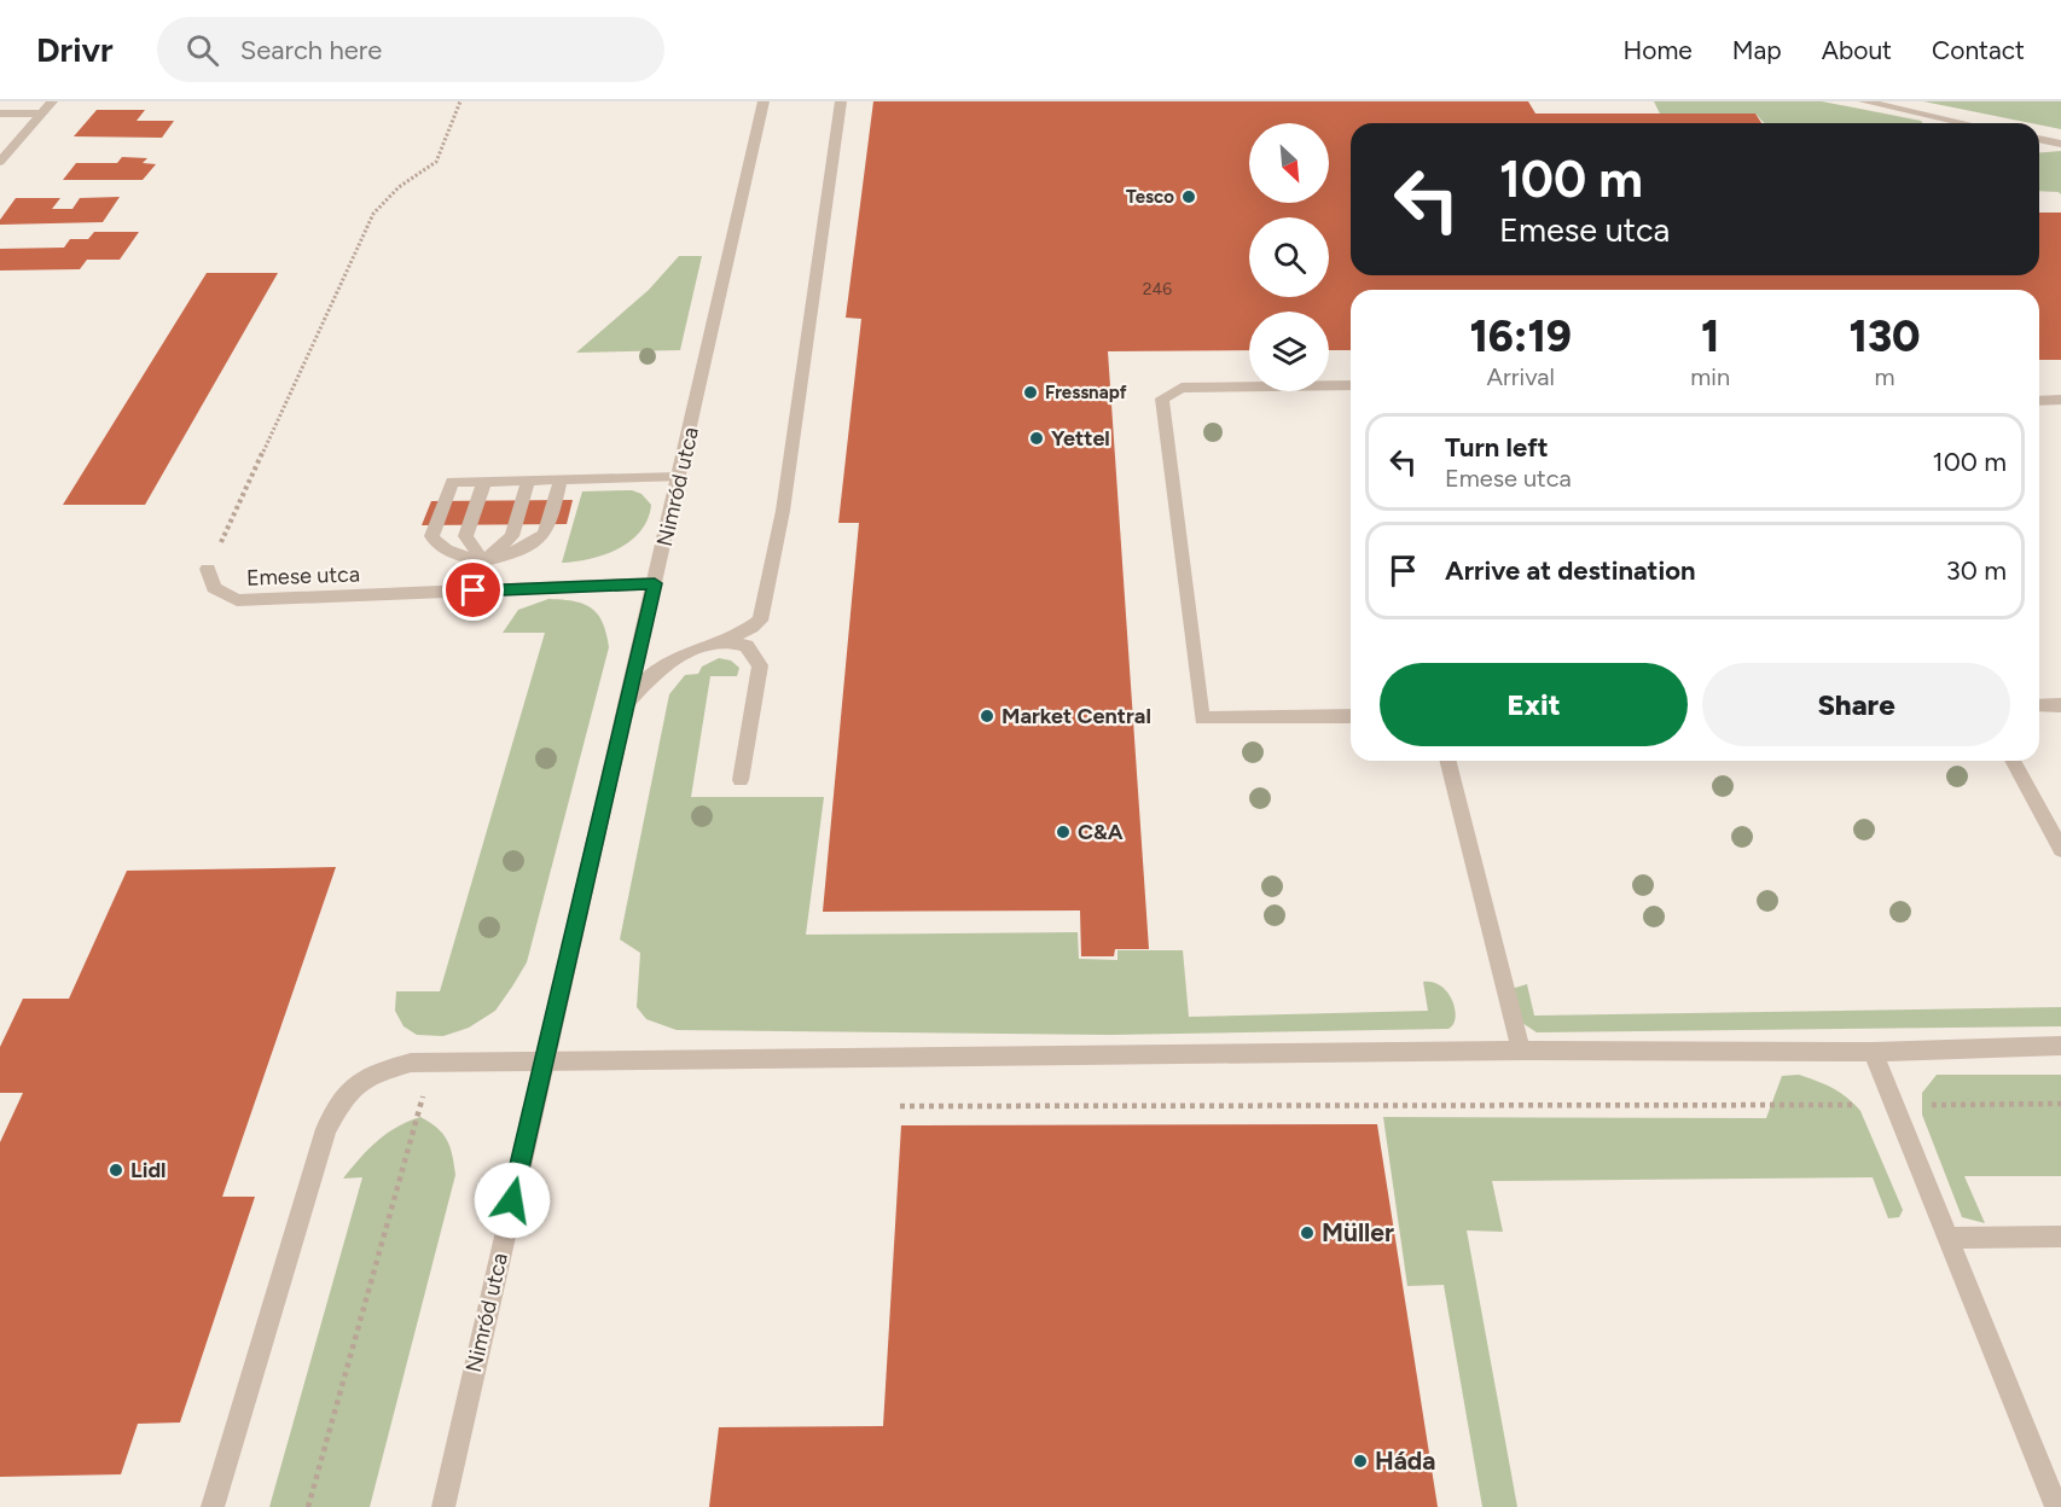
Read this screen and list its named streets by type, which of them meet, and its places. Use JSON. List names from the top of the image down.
{
  "streets": {
    "street": ["Nimród utca", "Emese utca"]
  },
  "crossings": [
    ["Nimród utca", "Emese utca"]
  ],
  "places": [
    "Tesco",
    "Fressnapf",
    "Yettel",
    "Market Central",
    "C&A",
    "Lidl",
    "Müller",
    "Háda"
  ],
  "house_numbers": ["246"],
  "north": "bottom right",
  "page": {
    "header": "Drivr",
    "search": "Search here",
    "nav": [
      "Home",
      "Map",
      "About",
      "Contact"
    ],
    "turn": ["100 m", "Emese utca"],
    "eta": [
      "16:19",
      "Arrival",
      "1",
      "min",
      "130",
      "m"
    ],
    "list": [
      {
        "name": "Turn left",
        "note": "Emese utca",
        "value": "100 m"
      },
      {
        "name": "Arrive at destination",
        "value": "30 m"
      }
    ],
    "buttons": ["Exit", "Share"]
  }
}
